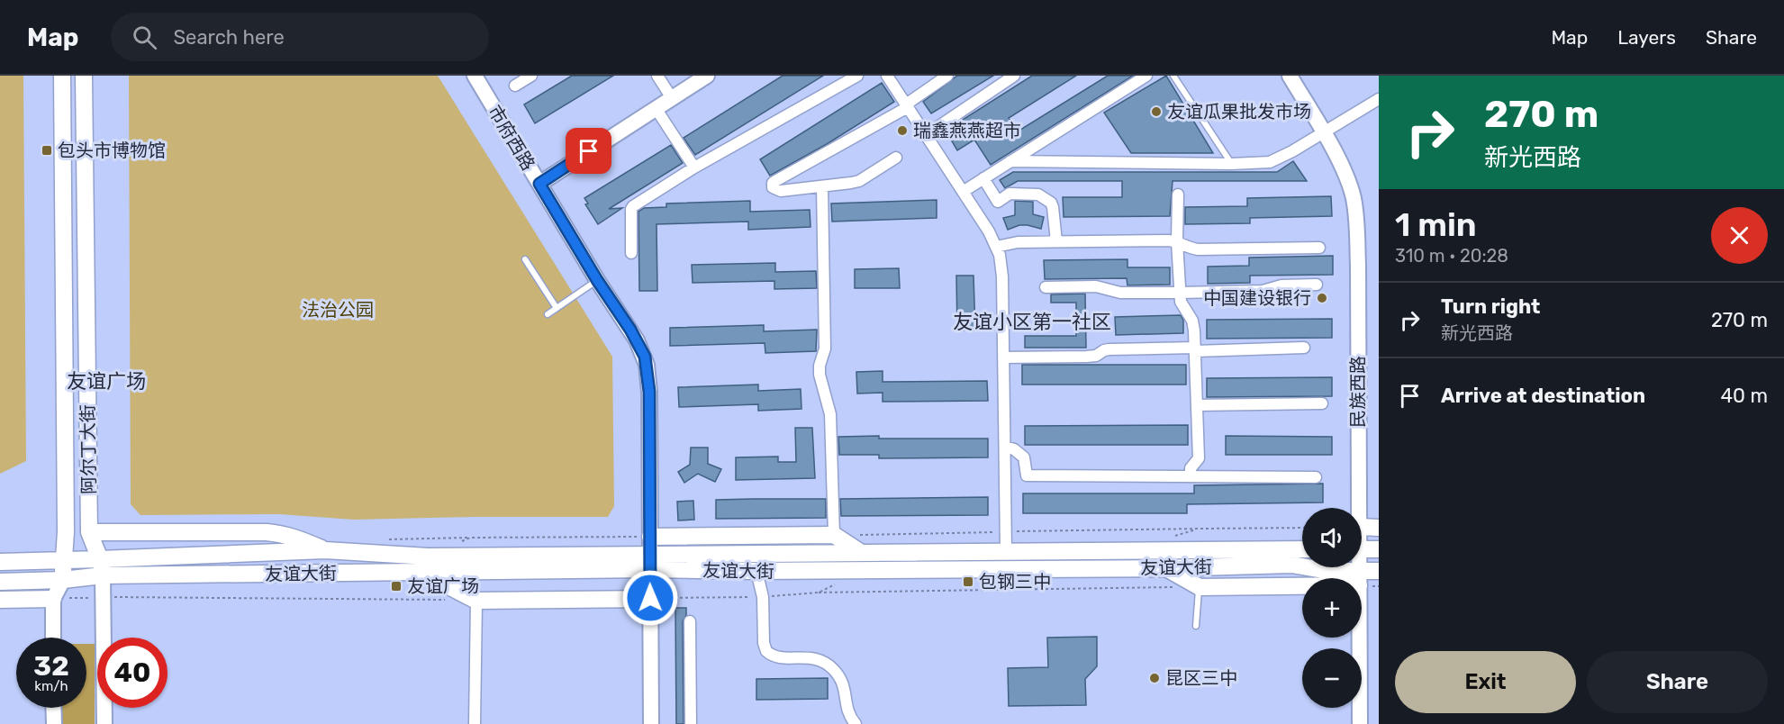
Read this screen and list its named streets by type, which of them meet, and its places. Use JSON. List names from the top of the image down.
{
  "streets": {
    "main road": [
      "市府西路",
      "民族西路",
      "阿尔丁大街",
      "友谊大街"
    ]
  },
  "crossings": [
    ["市府西路", "友谊大街"],
    ["民族西路", "友谊大街"],
    ["阿尔丁大街", "友谊大街"]
  ],
  "districts": ["友谊小区第一社区", "友谊广场"],
  "parks": ["法治公园"],
  "places": {
    "other": [
      "友谊瓜果批发市场",
      "瑞鑫燕燕超市",
      "中国建设银行",
      "昆区三中"
    ],
    "transit": ["包头市博物馆", "包钢三中", "友谊广场"]
  },
  "page": {
    "header": "Map",
    "search": "Search here",
    "nav": ["Map", "Layers", "Share"],
    "turn": ["270 m", "新光西路"],
    "heading": ["1 min", "310 m · 20:28"],
    "list": [
      {
        "name": "Turn right",
        "note": "新光西路",
        "value": "270 m"
      },
      {
        "name": "Arrive at destination",
        "value": "40 m"
      }
    ],
    "map_buttons": ["+", "−"],
    "speed": "32 km/h",
    "limit": "40",
    "buttons": ["Exit", "Share"]
  }
}
